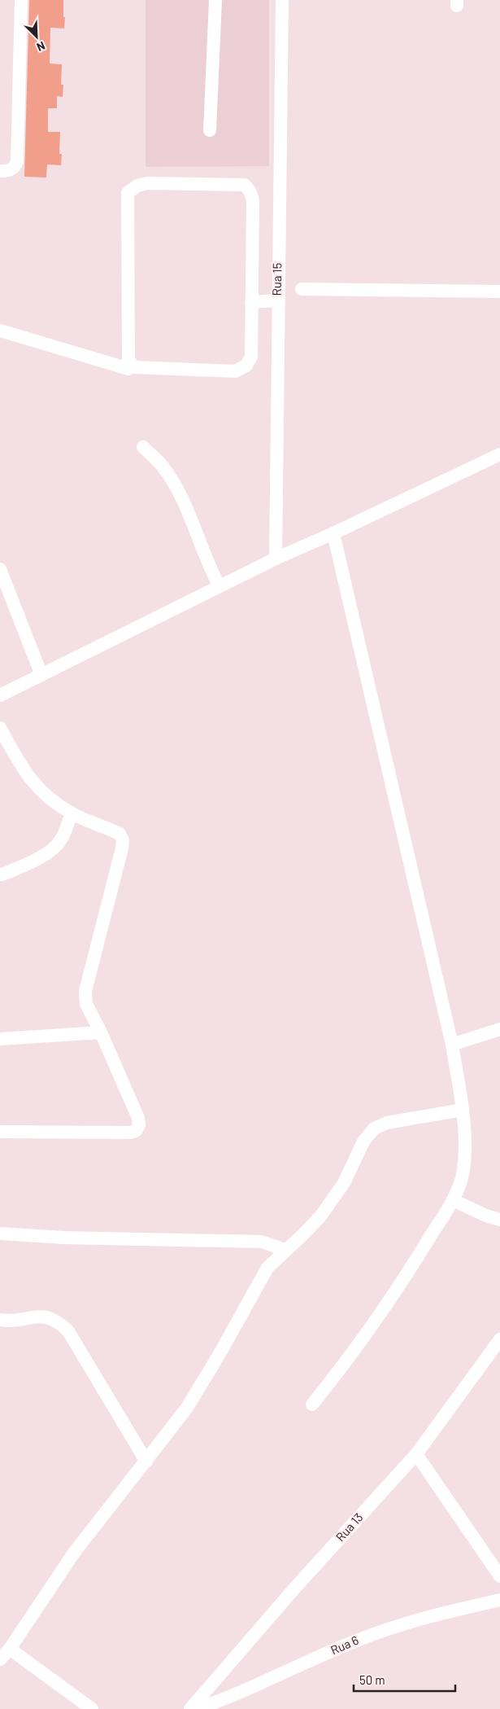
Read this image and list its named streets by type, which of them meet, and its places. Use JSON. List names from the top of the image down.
{
  "streets": {
    "street": ["Rua 15", "Rua 13", "Rua 6"]
  },
  "scale_bar": "50 m",
  "north": "bottom right"
}
